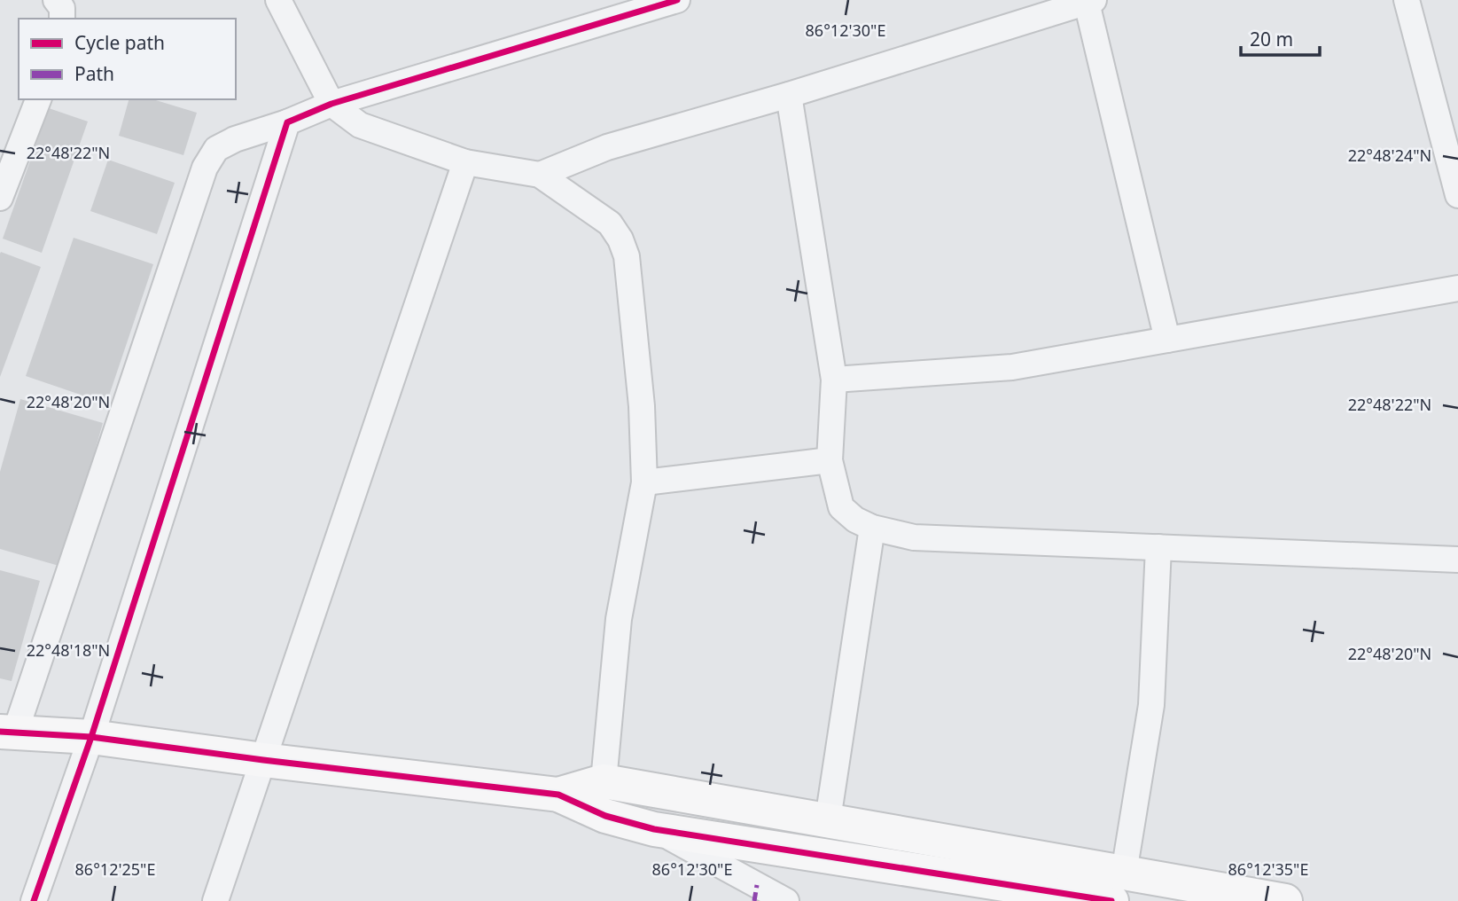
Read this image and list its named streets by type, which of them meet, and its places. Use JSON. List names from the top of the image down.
{
  "legend": ["Cycle path", "Path"],
  "scale_bar": "20 m",
  "coordinates": [
    "86°12'30\"E",
    "22°48'22\"N",
    "22°48'24\"N",
    "22°48'20\"N",
    "22°48'18\"N",
    "86°12'25\"E",
    "86°12'35\"E"
  ]
}
